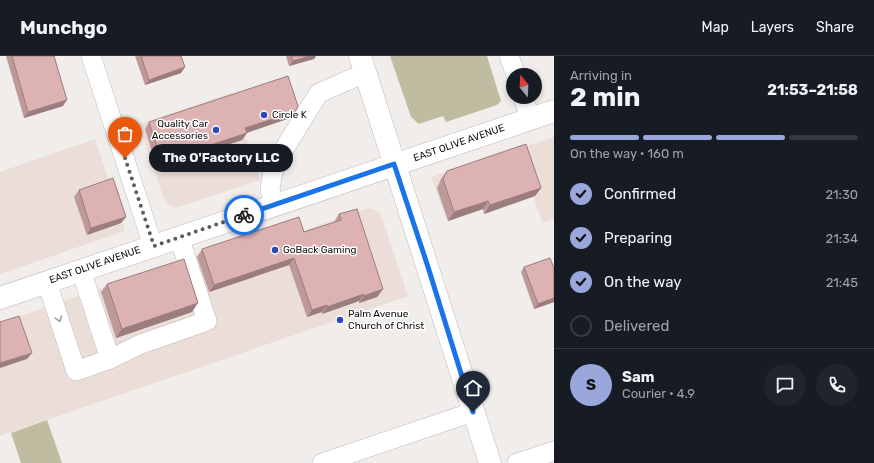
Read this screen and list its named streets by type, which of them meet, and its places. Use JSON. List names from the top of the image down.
{
  "streets": {
    "main road": ["EAST OLIVE AVENUE"]
  },
  "places": [
    "Circle K",
    "Quality Car Accessories",
    "The O'Factory LLC",
    "GoBack Gaming",
    "Palm Avenue Church of Christ"
  ],
  "north": "top",
  "page": {
    "header": "Munchgo",
    "nav": ["Map", "Layers", "Share"],
    "heading": ["2 min", "Arriving in", "21:53–21:58"],
    "panel": ["Sam", "Courier · 4.9"],
    "bar": "On the way · 160 m",
    "bubble": "The O'Factory LLC",
    "list": [
      ["Confirmed", "21:30"],
      ["Preparing", "21:34"],
      ["On the way", "21:45"],
      "Delivered"
    ],
    "round": "S"
  }
}
